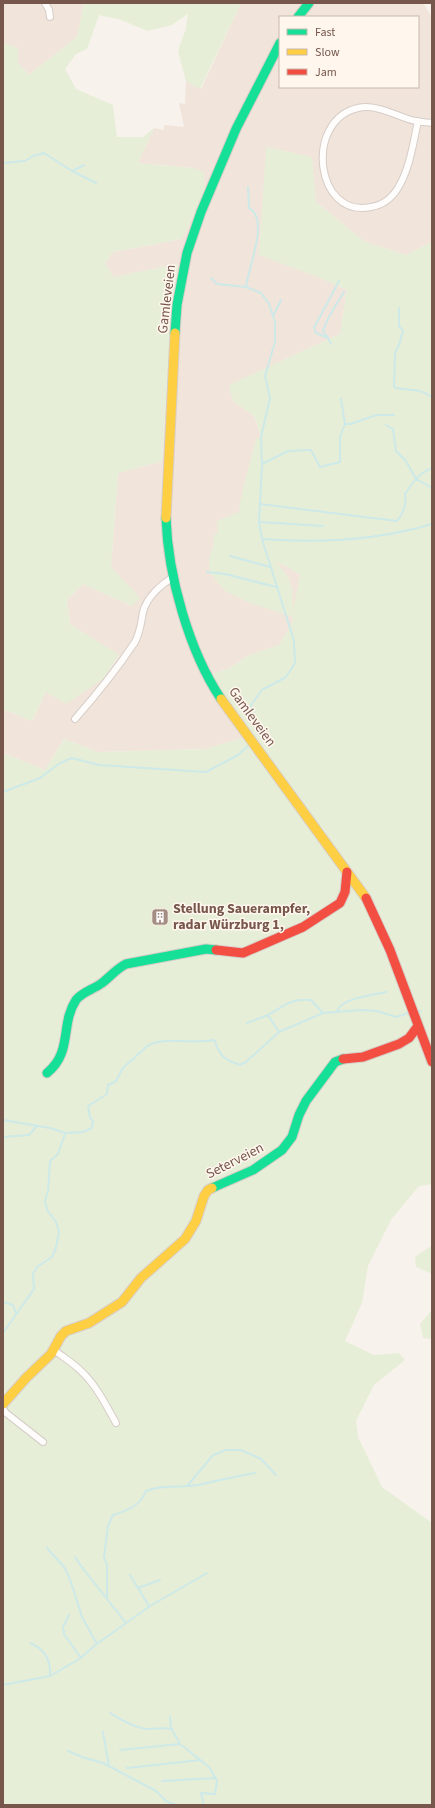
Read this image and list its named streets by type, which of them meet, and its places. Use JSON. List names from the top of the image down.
{
  "streets": {
    "main road": ["Gamleveien", "Seterveien"]
  },
  "crossings": [
    ["Gamleveien", "Seterveien"]
  ],
  "places": {
    "building": ["Stellung Sauerampfer, radar Würzburg 1,"]
  },
  "legend": ["Fast", "Slow", "Jam"]
}
